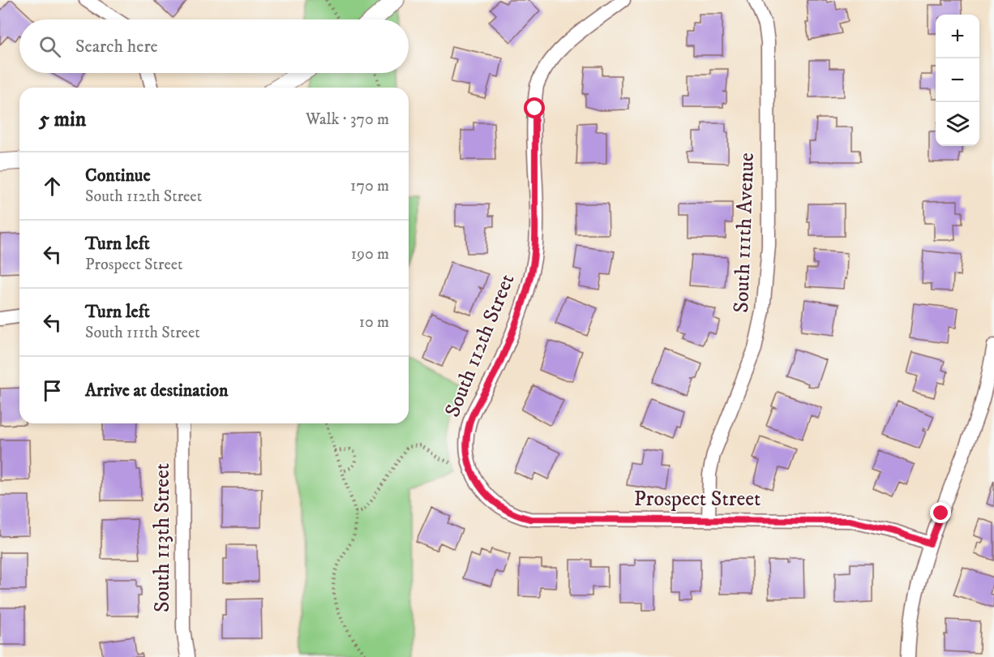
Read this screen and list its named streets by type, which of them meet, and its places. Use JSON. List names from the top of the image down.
{
  "streets": {
    "street": [
      "South 111th Avenue",
      "South 112th Street",
      "Prospect Street",
      "South 113th Street"
    ]
  },
  "crossings": [
    ["South 111th Avenue", "Prospect Street"],
    ["South 112th Street", "Prospect Street"]
  ],
  "page": {
    "map_buttons": ["+", "−"],
    "search": "Search here",
    "heading": ["5 min", "Walk · 370 m"],
    "list": [
      ["Continue", "South 112th Street", "170 m"],
      ["Turn left", "Prospect Street", "190 m"],
      ["Turn left", "South 111th Street", "10 m"],
      "Arrive at destination"
    ]
  }
}
